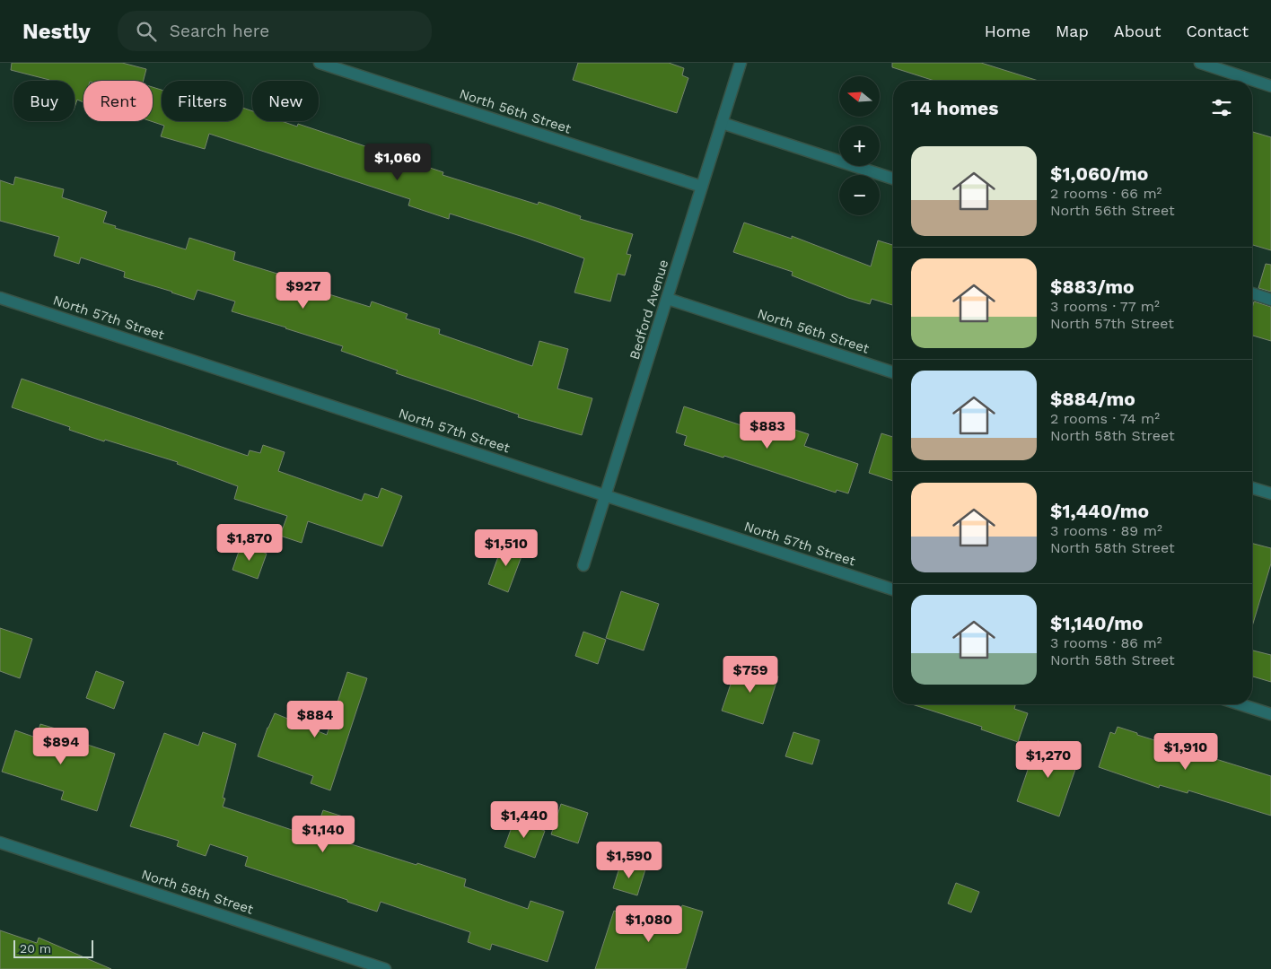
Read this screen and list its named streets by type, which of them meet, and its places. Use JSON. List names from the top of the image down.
{
  "streets": {
    "street": [
      "North 56th Street",
      "Bedford Avenue",
      "North 57th Street",
      "North 58th Street"
    ]
  },
  "crossings": [
    ["North 56th Street", "Bedford Avenue"],
    ["Bedford Avenue", "North 57th Street"]
  ],
  "scale_bar": "20 m",
  "north": "left",
  "page": {
    "header": "Nestly",
    "search": "Search here",
    "nav": [
      "Home",
      "Map",
      "About",
      "Contact"
    ],
    "map_buttons": ["+", "−"],
    "chip": [
      "Buy",
      "Rent",
      "Filters",
      "New"
    ],
    "heading": "14 homes",
    "list": [
      {
        "name": "$1,060/mo",
        "note": "2 rooms · 66 m² · North 56th Street"
      },
      {
        "name": "$883/mo",
        "note": "3 rooms · 77 m² · North 57th Street"
      },
      {
        "name": "$884/mo",
        "note": "2 rooms · 74 m² · North 58th Street"
      },
      {
        "name": "$1,440/mo",
        "note": "3 rooms · 89 m² · North 58th Street"
      },
      {
        "name": "$1,140/mo",
        "note": "3 rooms · 86 m² · North 58th Street"
      }
    ],
    "price": [
      "$1,060",
      "$927",
      "$883",
      "$1,870",
      "$1,510",
      "$759",
      "$884",
      "$894",
      "$1,910",
      "$1,270",
      "$1,440",
      "$1,140",
      "$1,590",
      "$1,080"
    ],
    "scale": "20 m"
  }
}
